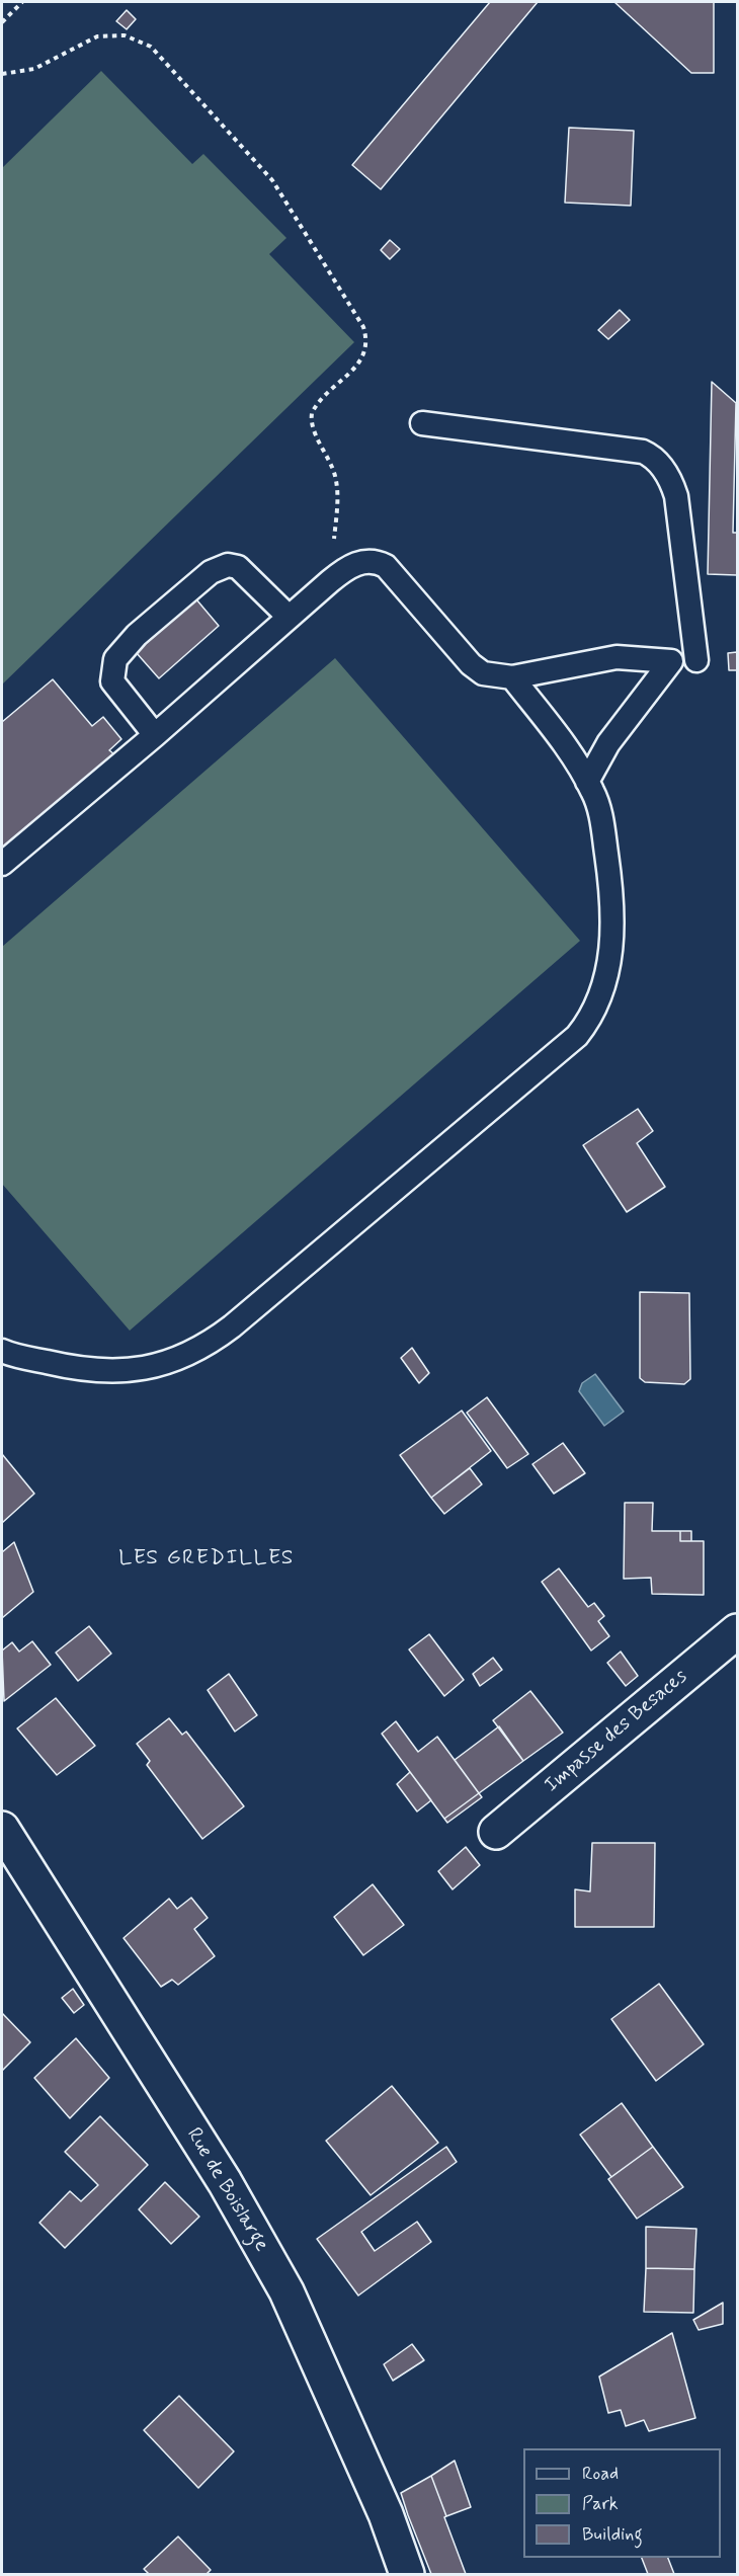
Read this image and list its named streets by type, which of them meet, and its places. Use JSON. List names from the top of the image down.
{
  "streets": {
    "street": ["Impasse des Besaces", "Rue de Boislarge"]
  },
  "districts": ["LES GREDILLES"],
  "legend": ["Road", "Park", "Building"]
}
